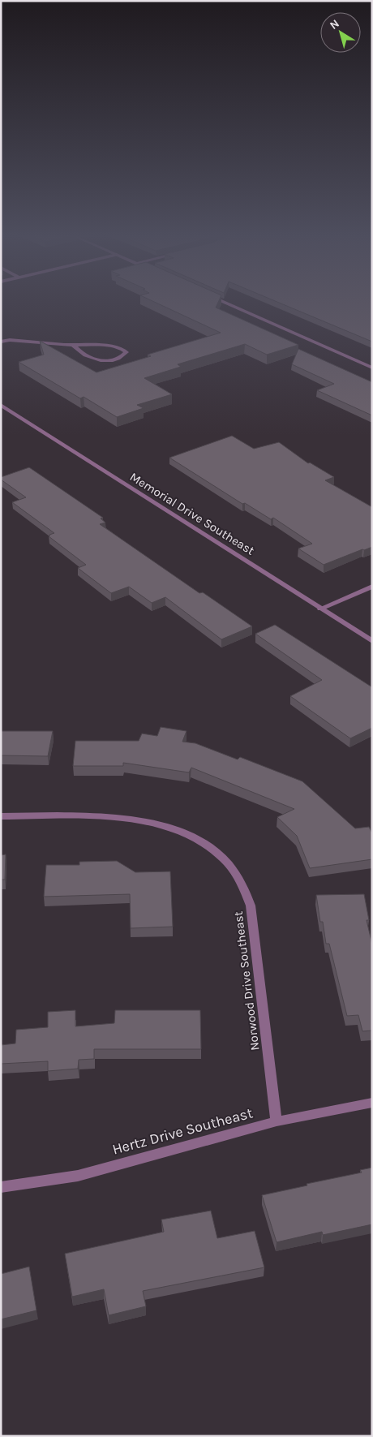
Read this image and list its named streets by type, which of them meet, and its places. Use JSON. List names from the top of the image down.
{
  "streets": {
    "street": ["Memorial Drive Southeast", "Norwood Drive Southeast", "Hertz Drive Southeast"]
  },
  "crossings": [
    ["Norwood Drive Southeast", "Hertz Drive Southeast"]
  ],
  "north": "top left"
}
